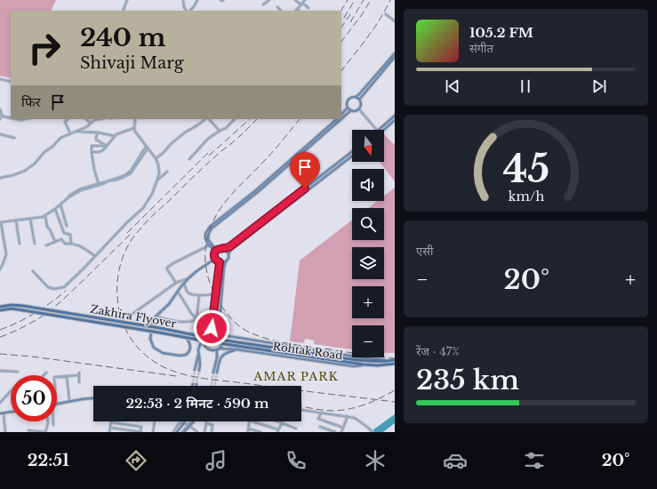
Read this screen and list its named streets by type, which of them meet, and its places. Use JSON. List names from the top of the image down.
{
  "streets": {
    "main road": ["Zakhira Flyover", "Rohtak Road"]
  },
  "crossings": [
    ["Zakhira Flyover", "Rohtak Road"]
  ],
  "districts": ["AMAR PARK"],
  "north": "bottom",
  "page": {
    "turn": ["240 m", "Shivaji Marg"],
    "song": ["105.2 FM", "संगीत"],
    "then": "फिर",
    "map_buttons": ["+", "−"],
    "tile": [
      "एसी",
      ["रेंज · 47%", "235 km"]
    ],
    "heat": ["−", "20°", "+"],
    "limit": "50",
    "trip": "22:53 · 2 मिनट · 590 m",
    "tabs": ["22:51", "20°"],
    "gauge": ["45", "km/h"]
  }
}
